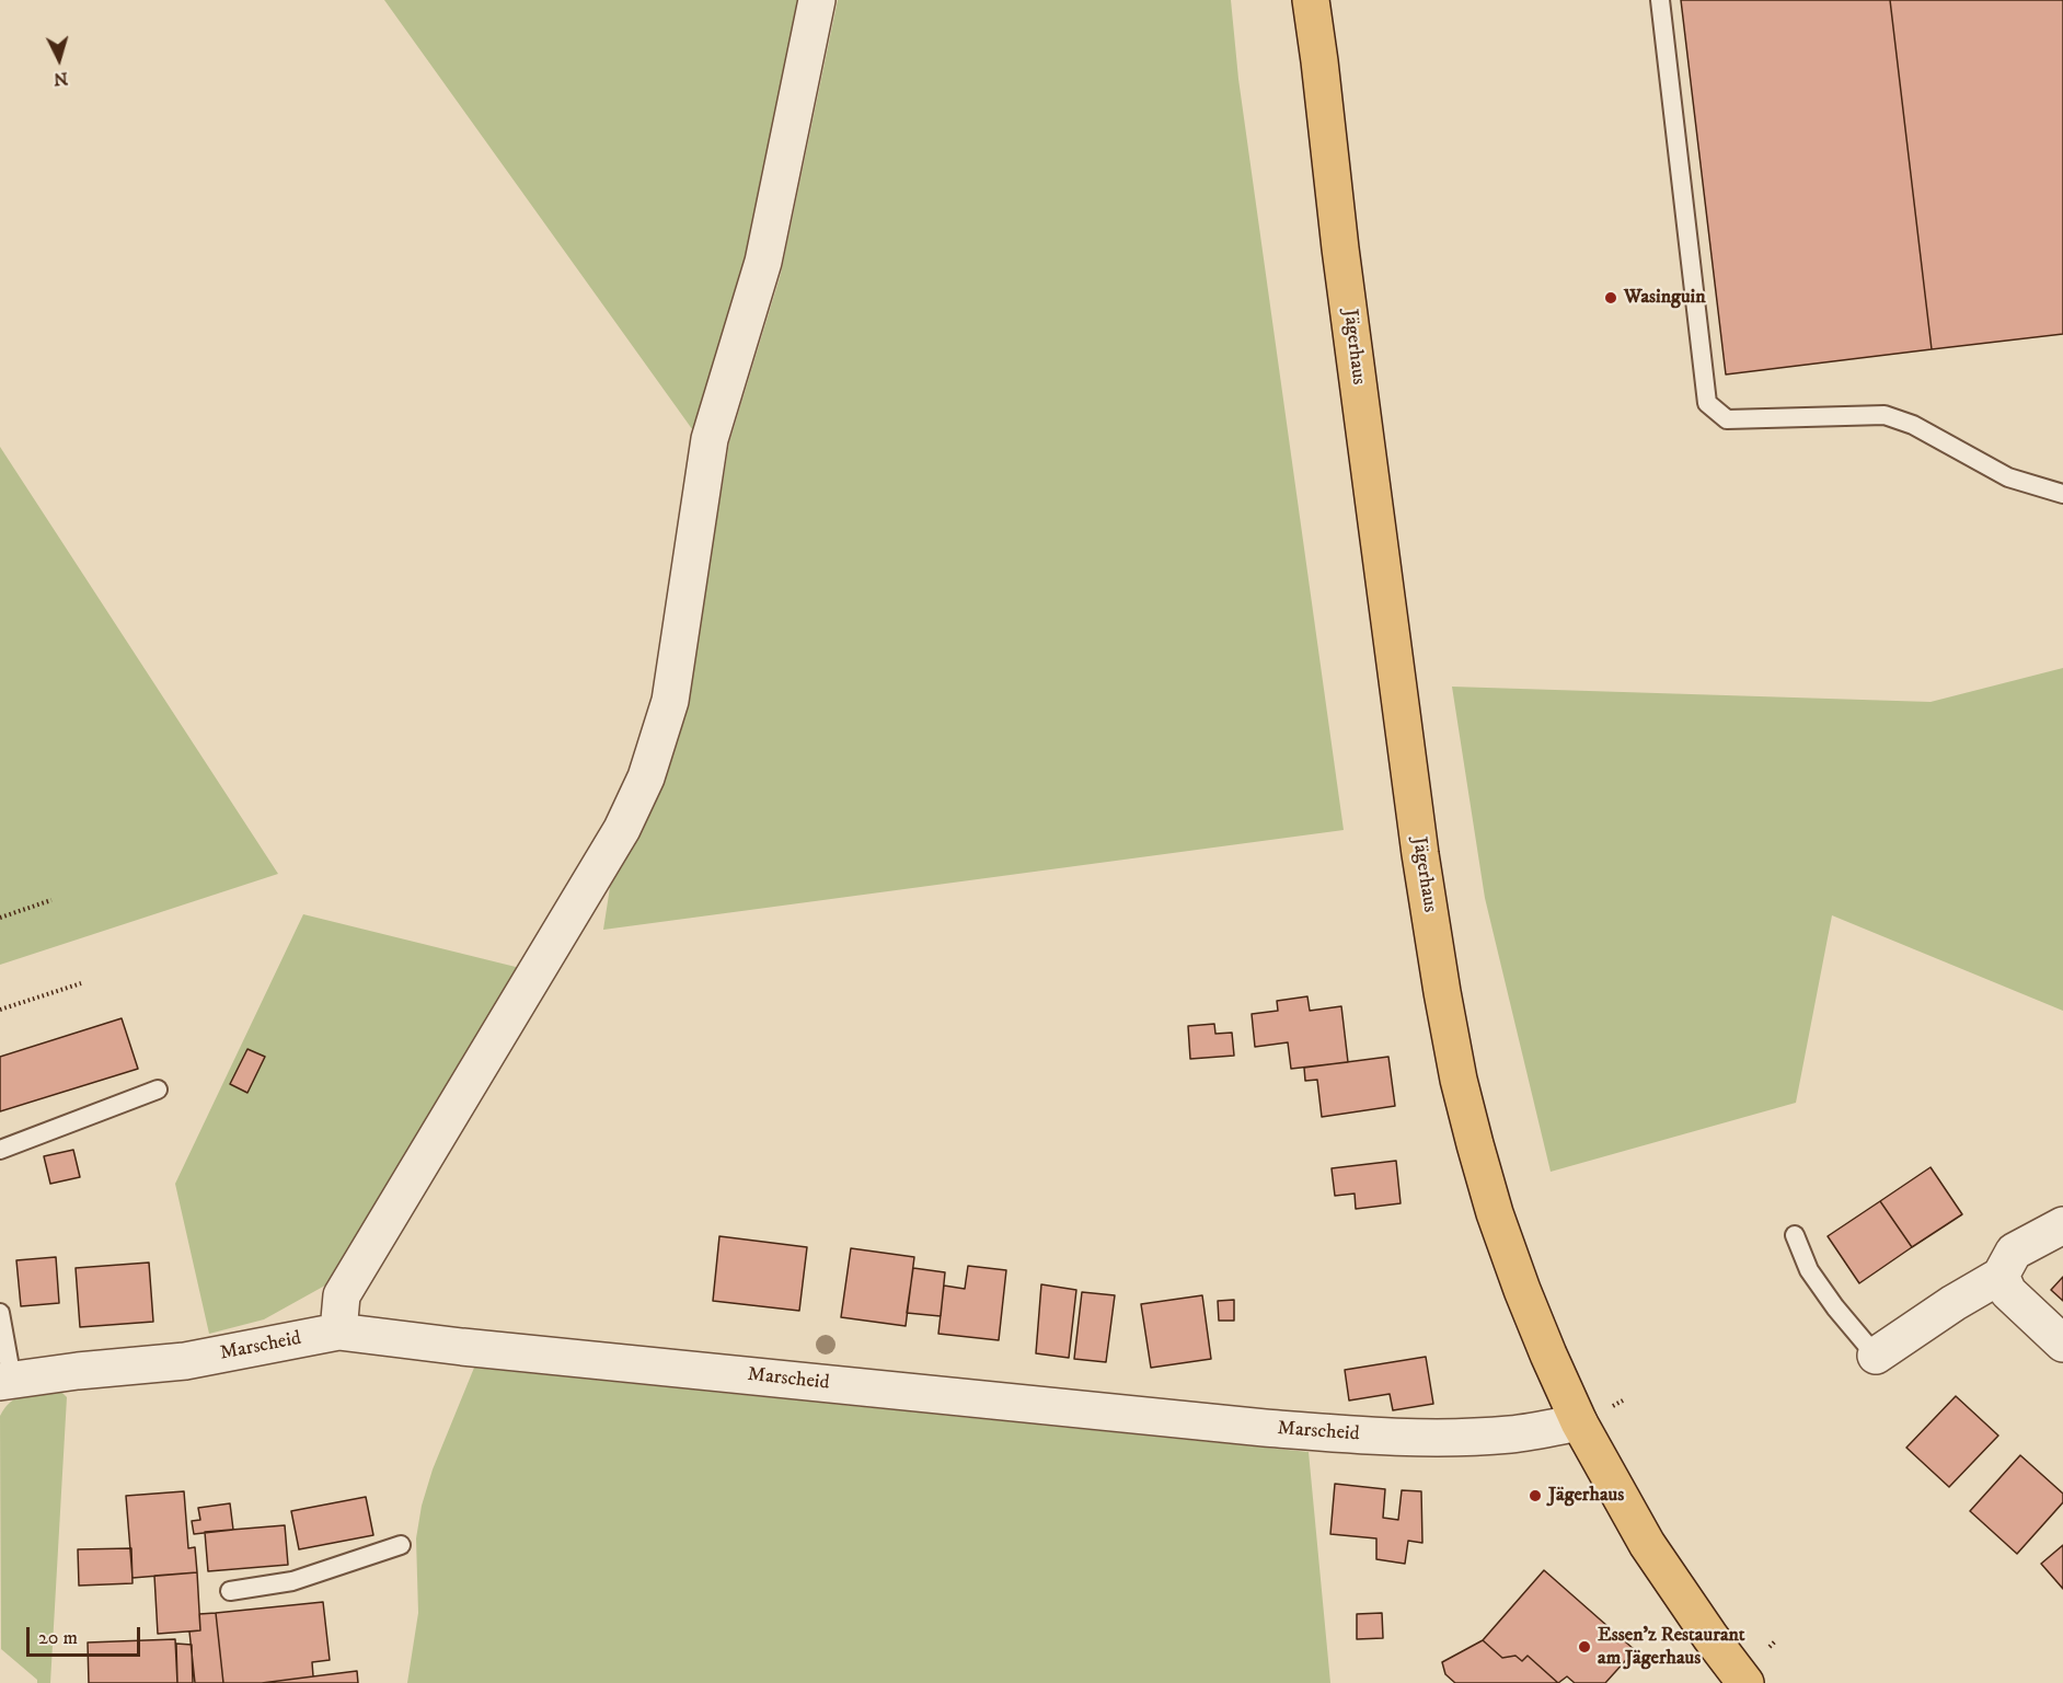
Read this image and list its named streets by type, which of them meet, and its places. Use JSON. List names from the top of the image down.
{
  "streets": {
    "main road": ["Jägerhaus"],
    "street": ["Marscheid"]
  },
  "crossings": [
    ["Jägerhaus", "Marscheid"]
  ],
  "places": ["Wasinguin", "Jägerhaus", "Essen'z Restaurant am Jägerhaus"],
  "scale_bar": "20 m",
  "north": "bottom"
}
